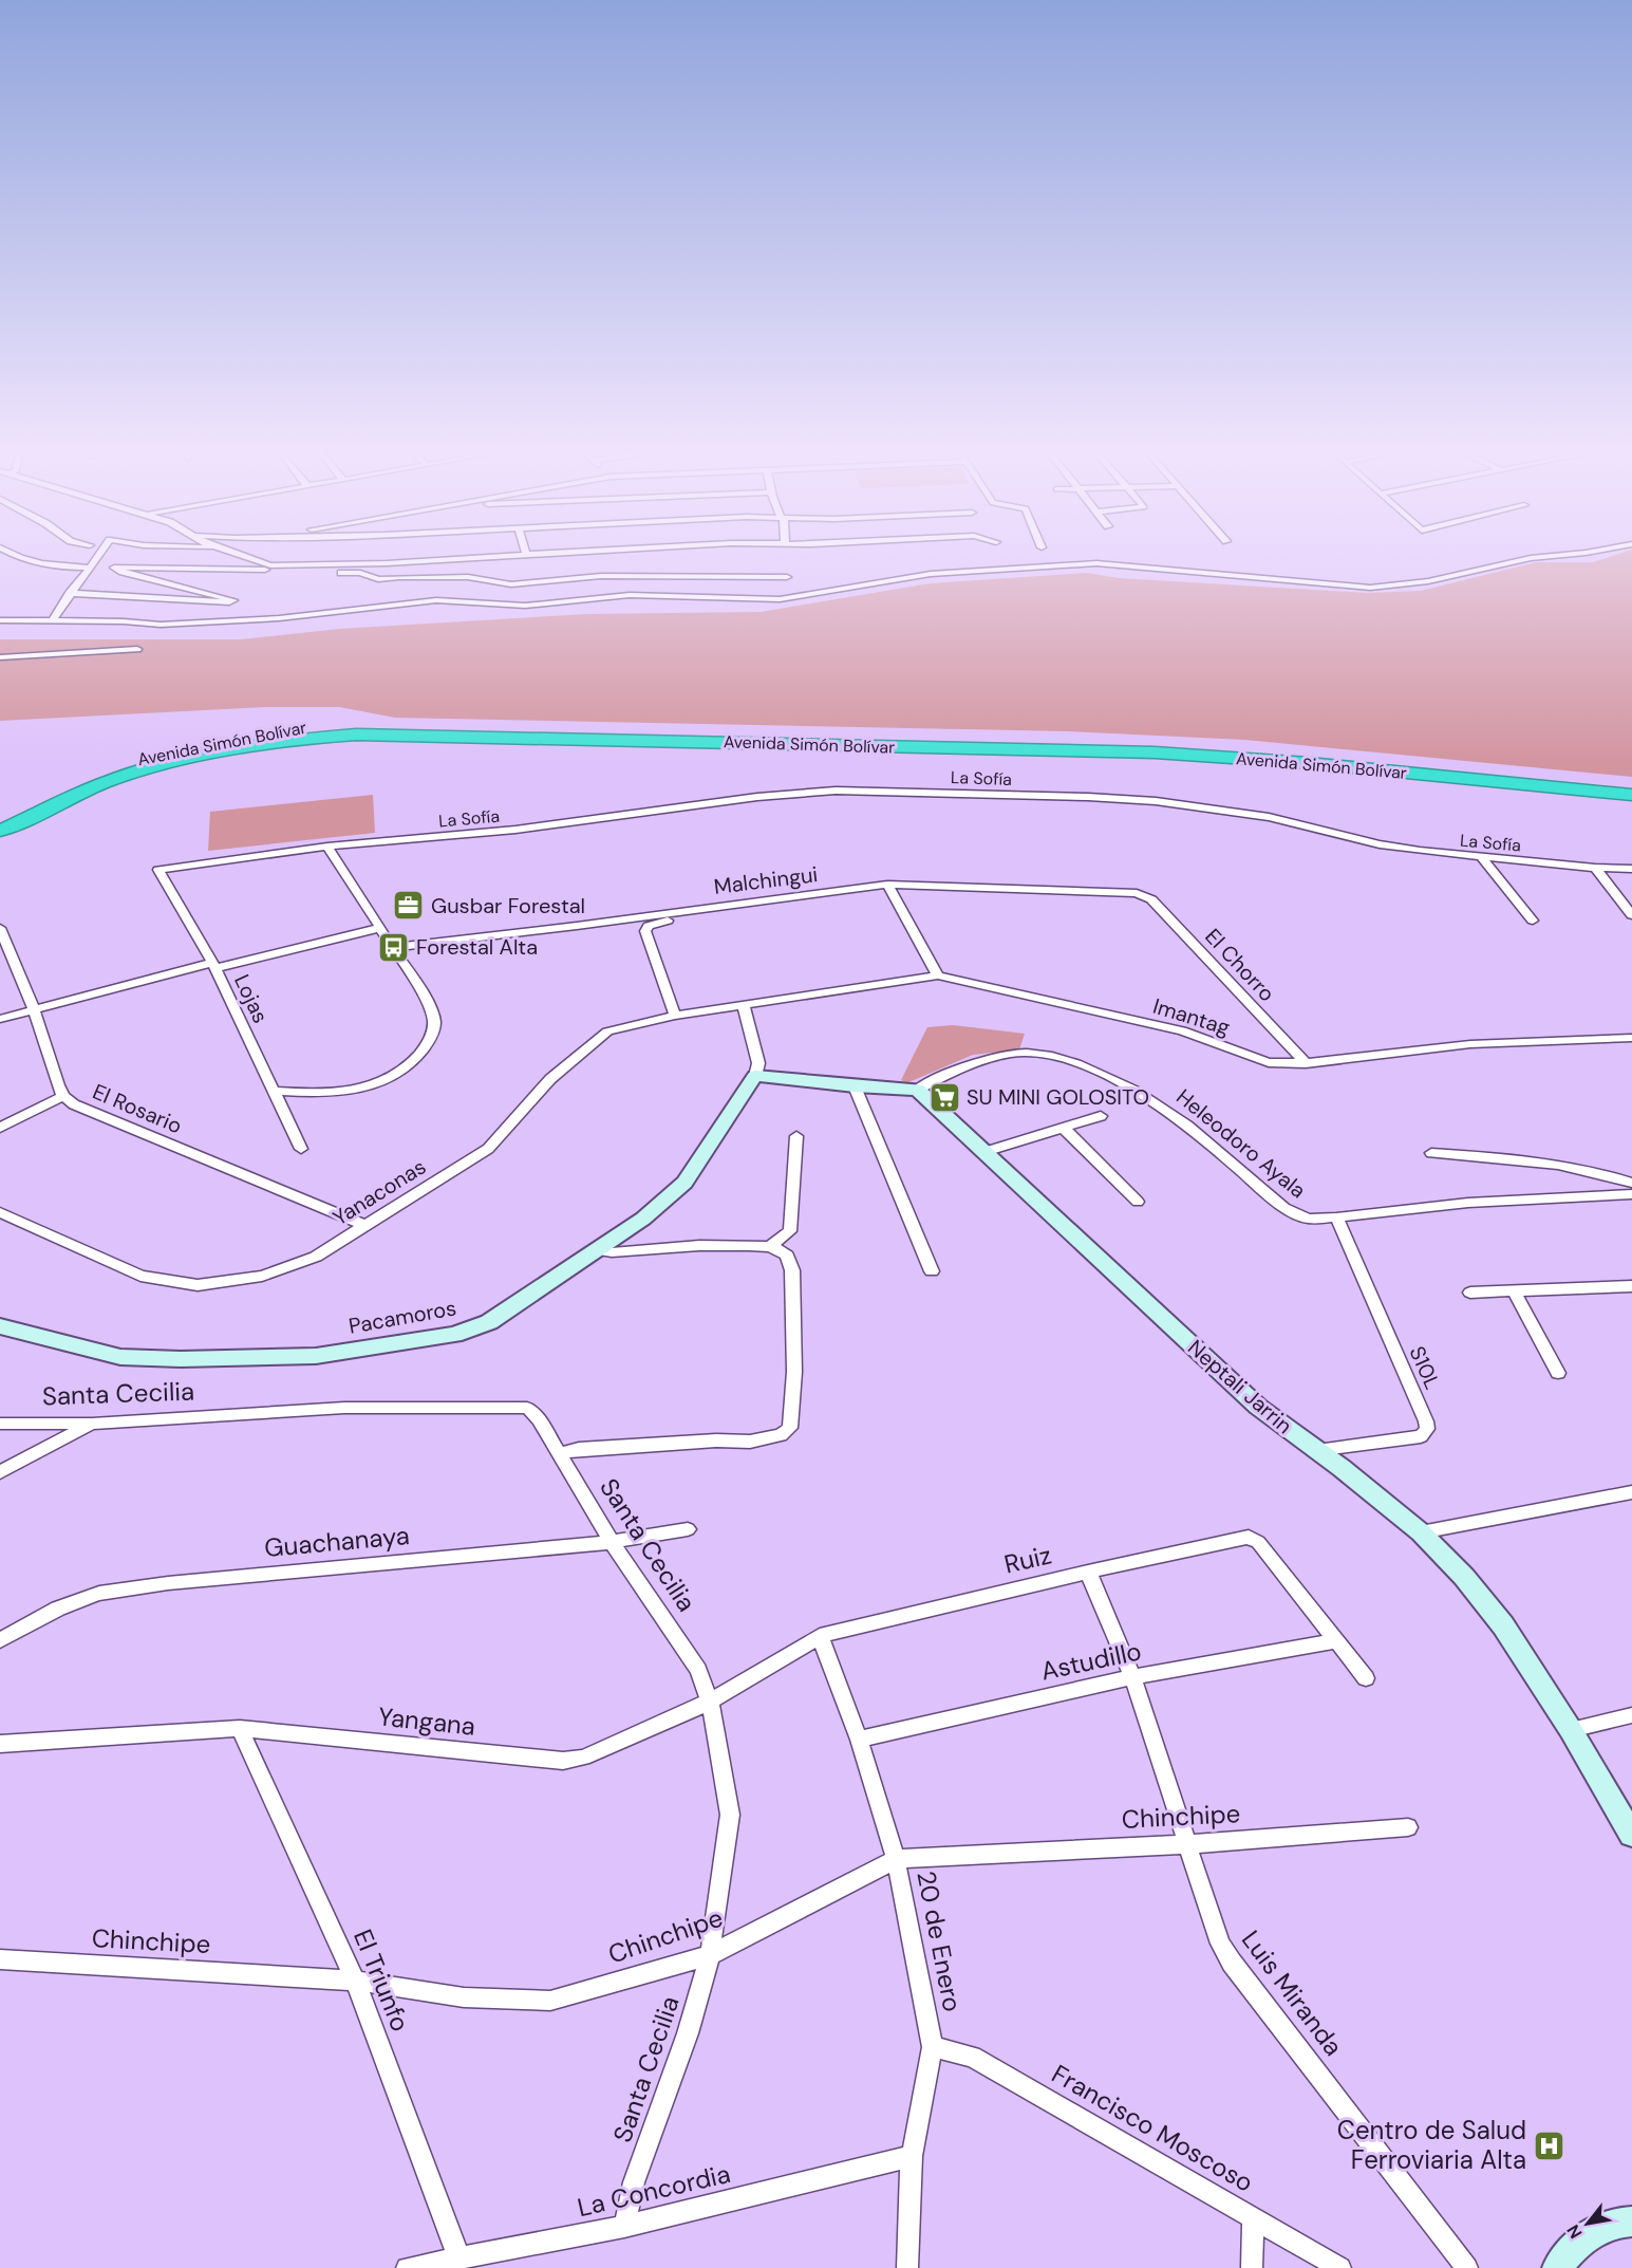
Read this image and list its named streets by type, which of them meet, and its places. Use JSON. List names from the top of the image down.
{
  "streets": {
    "highway": ["Avenida Simón Bolívar"],
    "street": [
      "La Sofía",
      "Malchingui",
      "El Chorro",
      "Lojas",
      "Imantag",
      "El Rosario",
      "Heleodoro Ayala",
      "Yanaconas",
      "Pacamoros",
      "S10L",
      "Neptali Jarrin",
      "Santa Cecilia",
      "Guachanaya",
      "Ruiz",
      "Astudillo",
      "Yangana",
      "Chinchipe",
      "20 de Enero",
      "El Triunfo",
      "Luis Miranda",
      "Francisco Moscoso",
      "La Concordia"
    ]
  },
  "crossings": [
    ["La Sofía", "Lojas"],
    ["Malchingui", "El Chorro"],
    ["El Chorro", "Imantag"],
    ["Imantag", "Yanaconas"],
    ["El Rosario", "Yanaconas"],
    ["Heleodoro Ayala", "S10L"],
    ["Heleodoro Ayala", "Neptali Jarrin"],
    ["S10L", "Neptali Jarrin"],
    ["Santa Cecilia", "Guachanaya"],
    ["Santa Cecilia", "Yangana"],
    ["Santa Cecilia", "Chinchipe"],
    ["Santa Cecilia", "La Concordia"],
    ["Ruiz", "Astudillo"],
    ["Ruiz", "Yangana"],
    ["Ruiz", "20 de Enero"],
    ["Ruiz", "Luis Miranda"],
    ["Astudillo", "20 de Enero"],
    ["Astudillo", "Luis Miranda"],
    ["Yangana", "20 de Enero"],
    ["Yangana", "El Triunfo"],
    ["Chinchipe", "20 de Enero"],
    ["Chinchipe", "El Triunfo"],
    ["Chinchipe", "Luis Miranda"],
    ["20 de Enero", "Francisco Moscoso"],
    ["20 de Enero", "La Concordia"],
    ["El Triunfo", "La Concordia"]
  ],
  "places": {
    "office": ["Gusbar Forestal"],
    "bus stop": ["Forestal Alta"],
    "supermarket": ["SU MINI GOLOSITO"],
    "hospital": ["Centro de Salud Ferroviaria Alta"]
  },
  "north": "bottom left"
}
